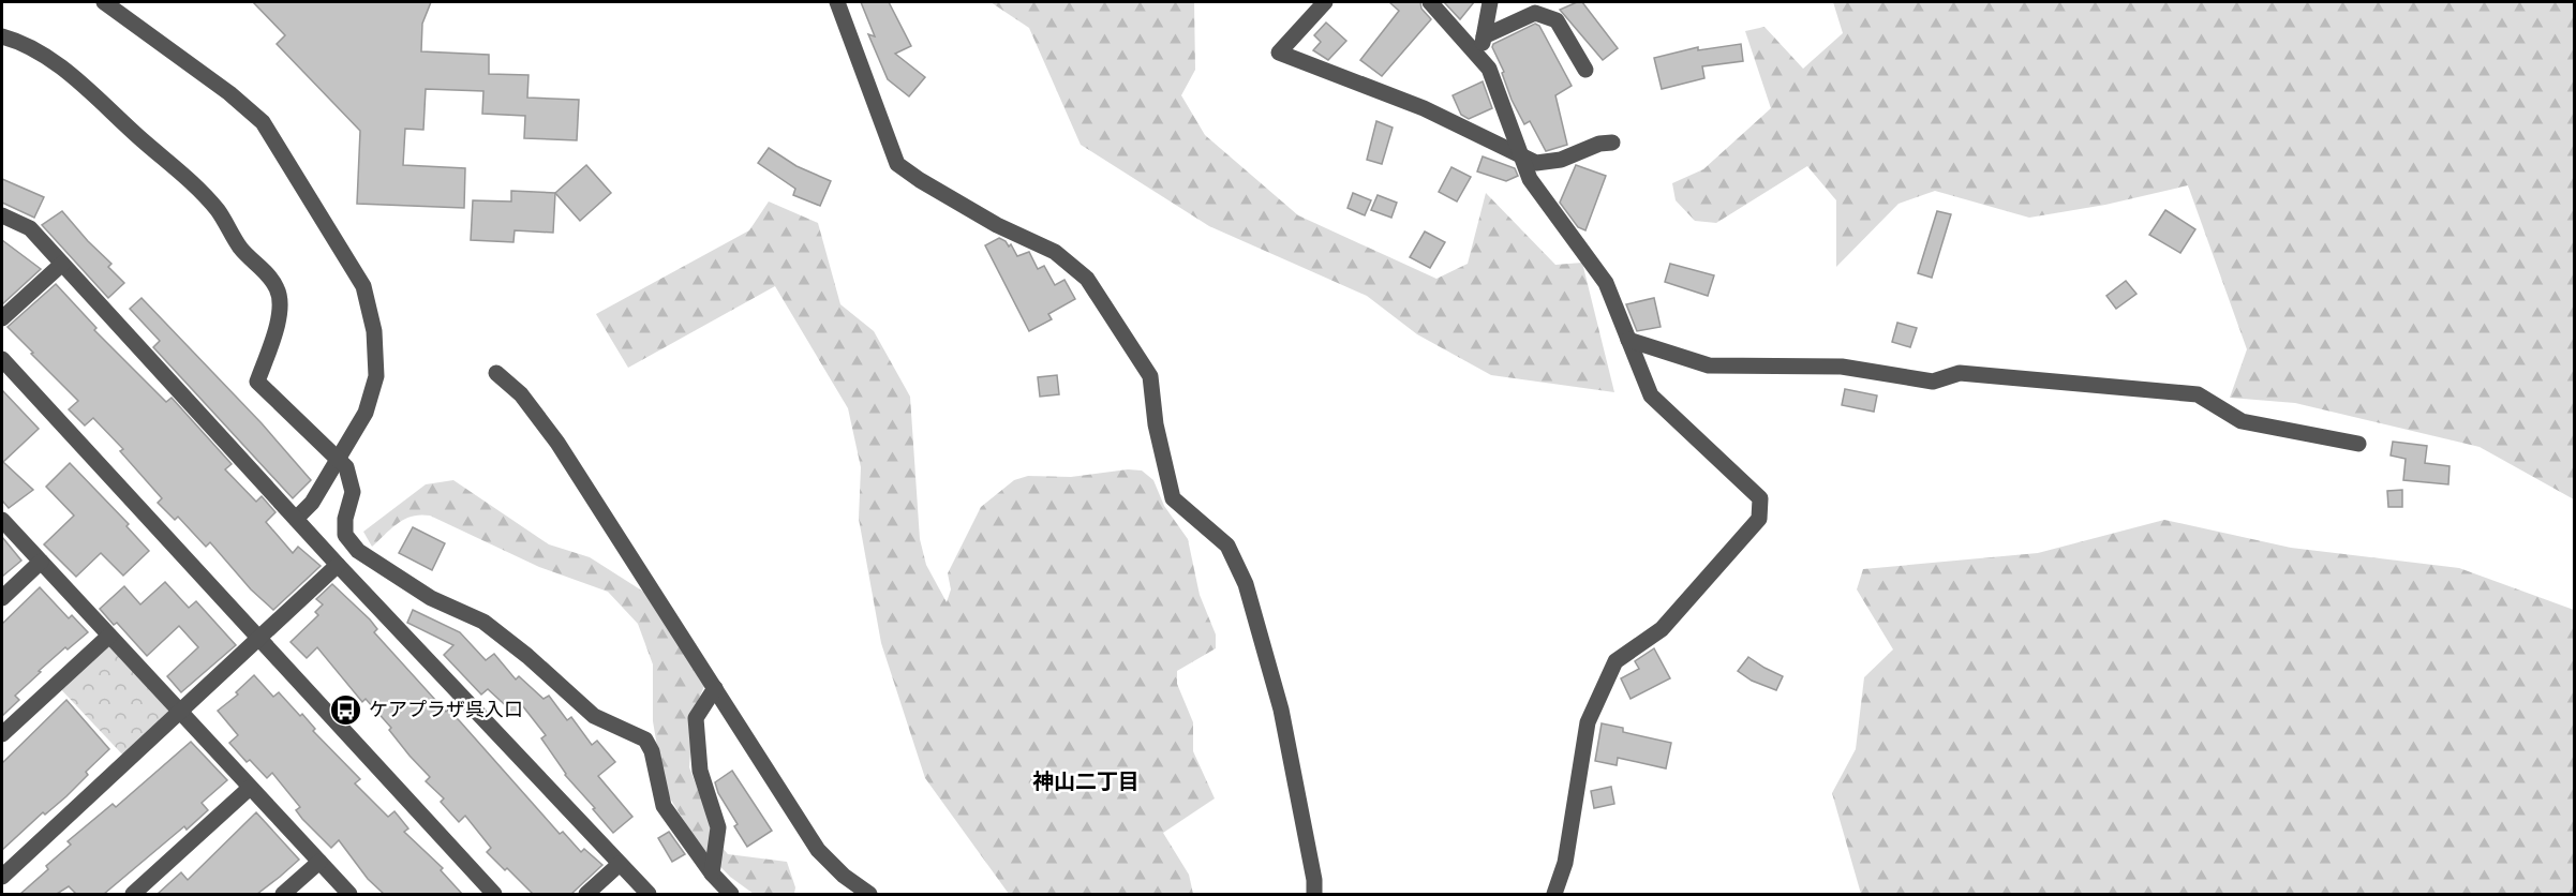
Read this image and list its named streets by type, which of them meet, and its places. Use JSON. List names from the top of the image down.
{
  "districts": ["神山二丁目"],
  "places": {
    "bus stop": ["ケアプラザ呉入口"]
  }
}
